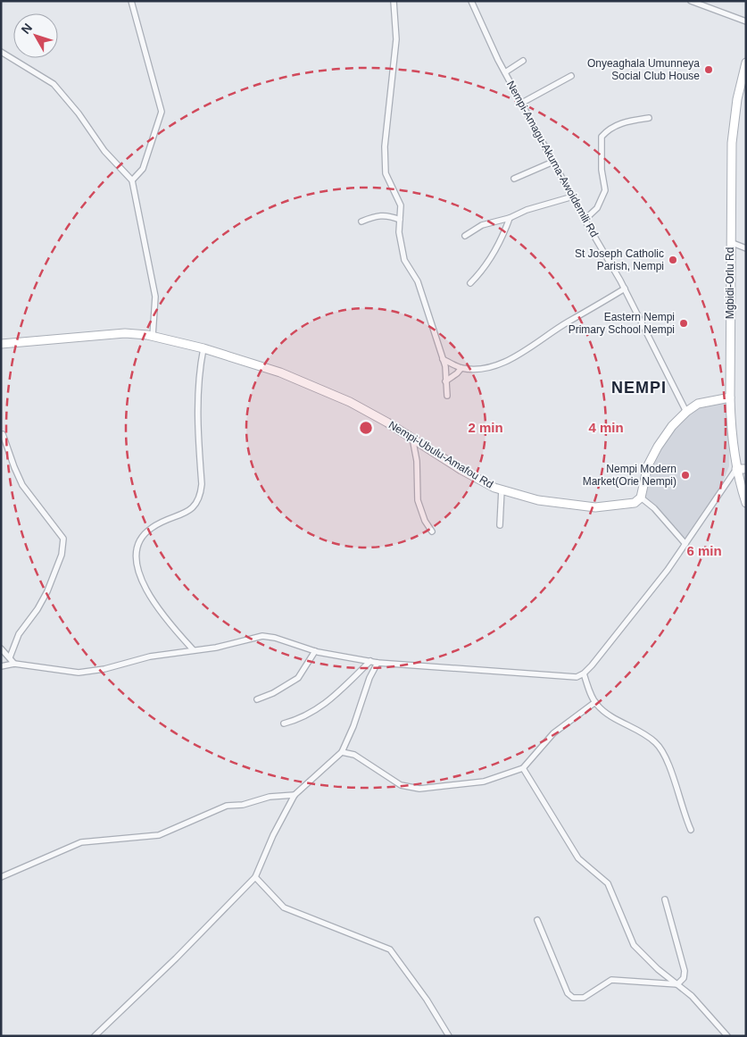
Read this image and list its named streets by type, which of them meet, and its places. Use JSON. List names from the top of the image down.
{
  "streets": {
    "street": ["Nempi-Amagu-Akuma-Awoidemili Rd", "Mgbidi-Orlu Rd", "Nempi-Ubulu-Amafou Rd"]
  },
  "districts": ["NEMPI"],
  "places": [
    "Onyeaghala Umunneya Social Club House",
    "St Joseph Catholic Parish, Nempi",
    "Eastern Nempi Primary School Nempi",
    "Nempi Modern Market(Orie Nempi)"
  ],
  "north": "top left",
  "rings": ["2 min", "4 min", "6 min"]
}
